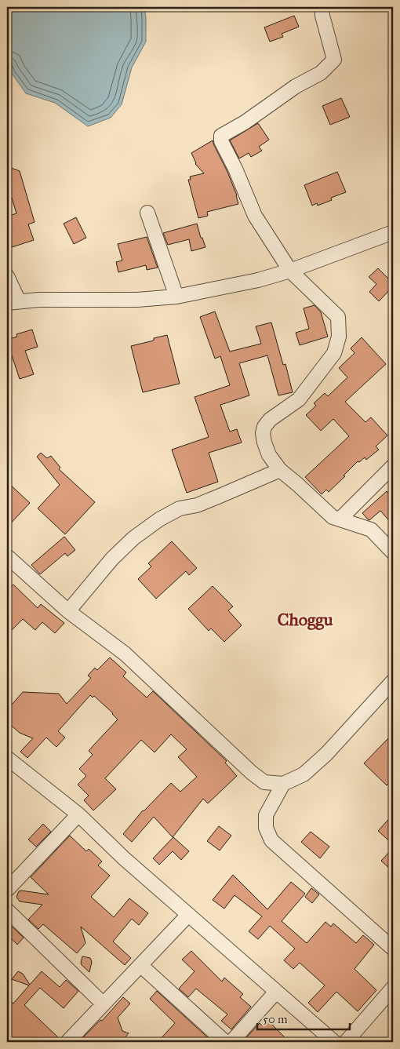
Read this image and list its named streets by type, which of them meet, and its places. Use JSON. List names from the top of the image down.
{
  "districts": ["Choggu"],
  "scale_bar": "50 m"
}
